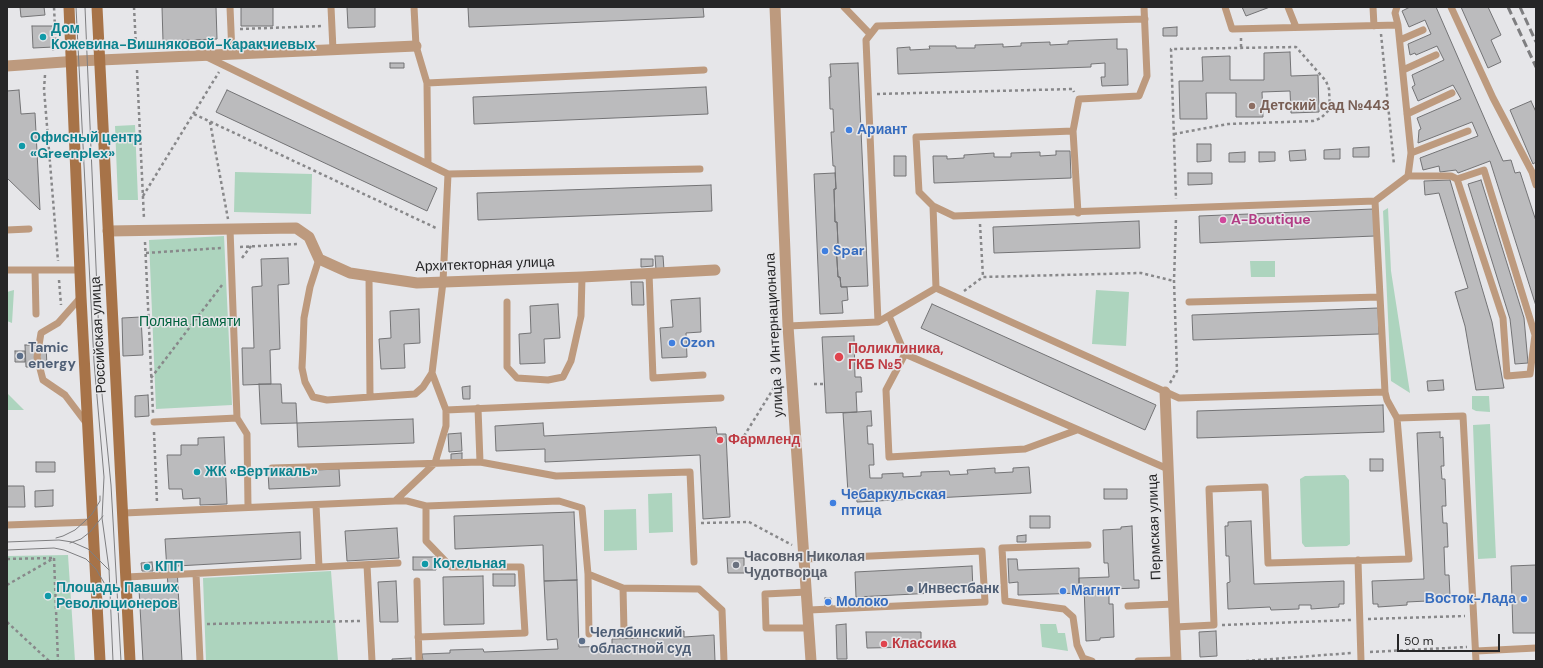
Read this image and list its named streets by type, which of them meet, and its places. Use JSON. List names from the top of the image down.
{
  "streets": {
    "main road": ["Российская улица"],
    "street": ["Архитекторная улица", "улица 3 Интернационала", "Пермская улица"]
  },
  "parks": ["Поляна Памяти"],
  "places": [
    "Дом Кожевина-Вишняковой-Каракчиевых",
    "Детский сад №443",
    "Ариант",
    "Офисный центр «Greenplex»",
    "A-Boutique",
    "Spar",
    "Ozon",
    "Tamic energy",
    "Поликлиника, ГКБ №5",
    "Фармленд",
    "ЖК «Вертикаль»",
    "Чебаркульская птица",
    "Котельная",
    "Часовня Николая Чудотворца",
    "КПП",
    "Инвестбанк",
    "Магнит",
    "Площадь Павших Революционеров",
    "Восток-Лада",
    "Молоко",
    "Челябинский областной суд",
    "Классика"
  ],
  "scale_bar": "50 m"
}
